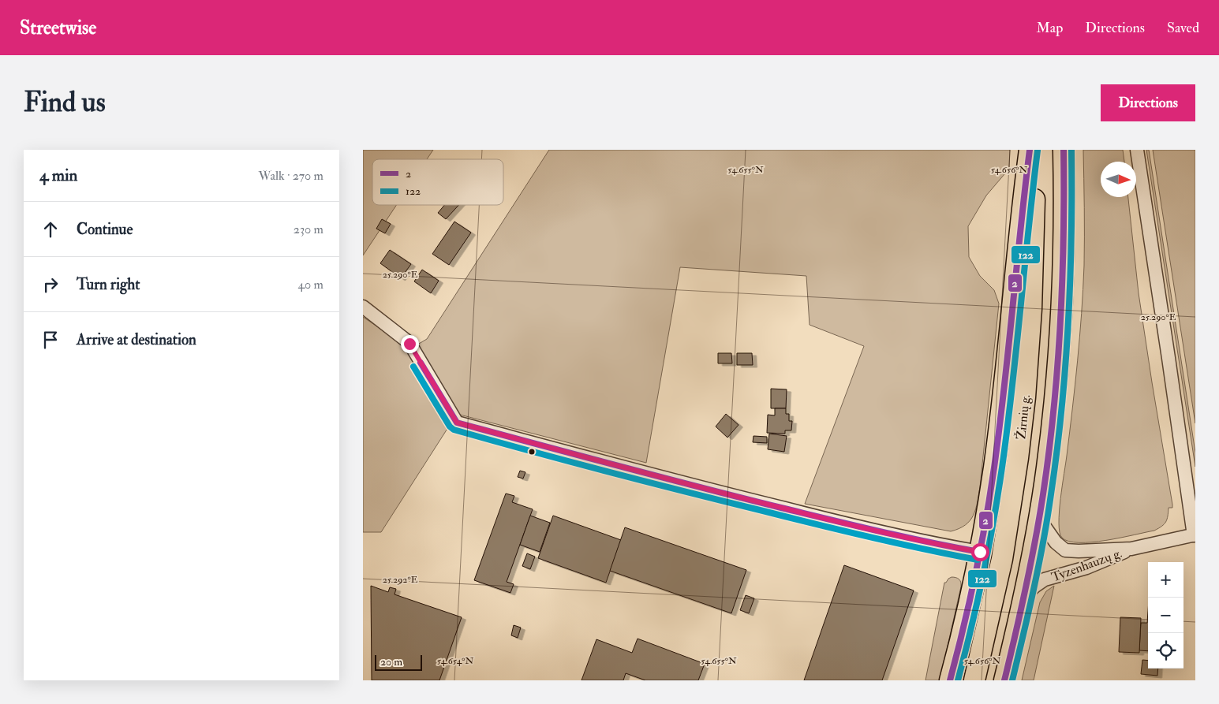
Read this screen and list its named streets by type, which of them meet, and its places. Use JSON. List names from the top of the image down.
{
  "streets": {
    "highway": ["Žirnių g."],
    "street": ["Tyzenhauzų g."]
  },
  "lines": ["transit line 2", "transit line 122"],
  "legend": ["2", "122"],
  "scale_bar": "20 m",
  "north": "right",
  "page": {
    "header": "Streetwise",
    "nav": ["Map", "Directions", "Saved"],
    "buttons": "Directions",
    "title": "Find us",
    "heading": ["4 min", "Walk · 270 m"],
    "list": [
      ["Continue", "230 m"],
      ["Turn right", "40 m"],
      "Arrive at destination"
    ],
    "map_buttons": ["+", "−"],
    "scale": "20 m"
  },
  "coordinates": [
    "54.655°N",
    "54.656°N",
    "25.290°E",
    "25.292°E",
    "54.654°N"
  ]
}
